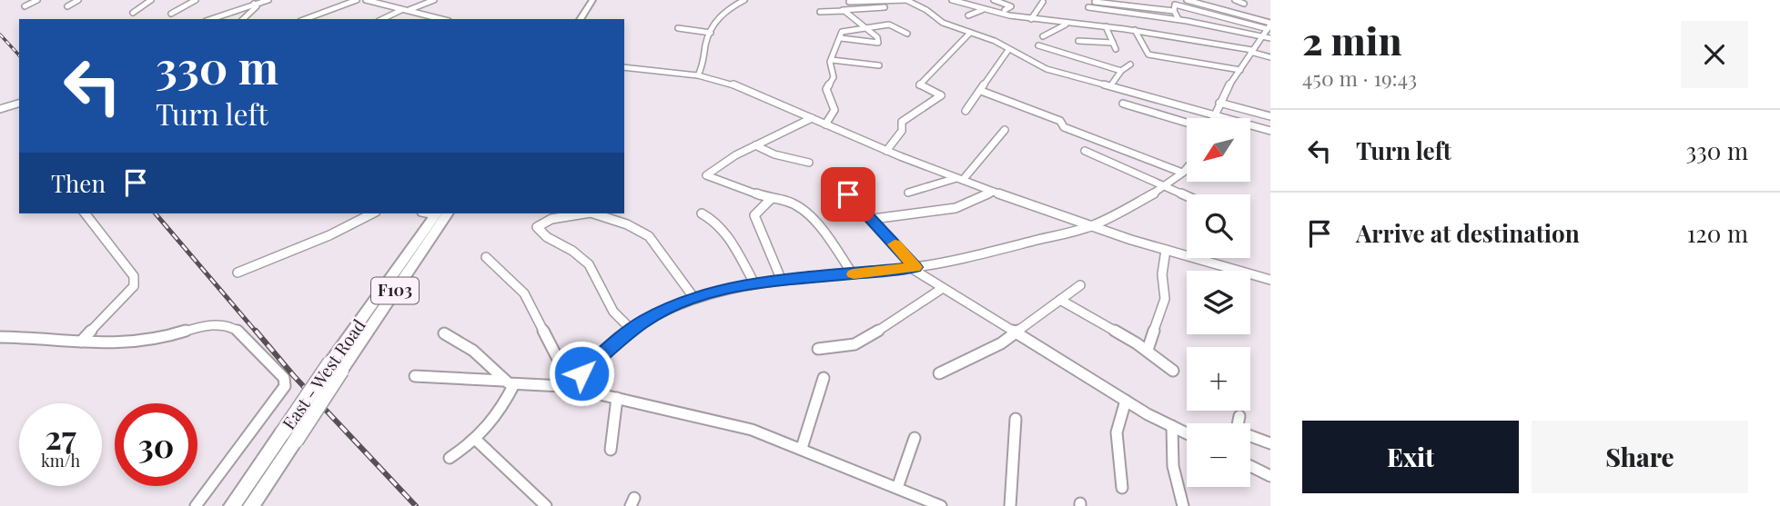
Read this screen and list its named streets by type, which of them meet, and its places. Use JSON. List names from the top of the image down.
{
  "streets": {
    "main road": ["F103", "East - West Road"]
  },
  "north": "bottom left",
  "page": {
    "heading": ["2 min", "450 m · 19:43"],
    "turn": ["330 m", "Turn left"],
    "list": [
      {
        "name": "Turn left",
        "value": "330 m"
      },
      {
        "name": "Arrive at destination",
        "value": "120 m"
      }
    ],
    "map_buttons": ["+", "−"],
    "then": "Then",
    "speed": "27 km/h",
    "limit": "30",
    "buttons": ["Exit", "Share"]
  }
}
